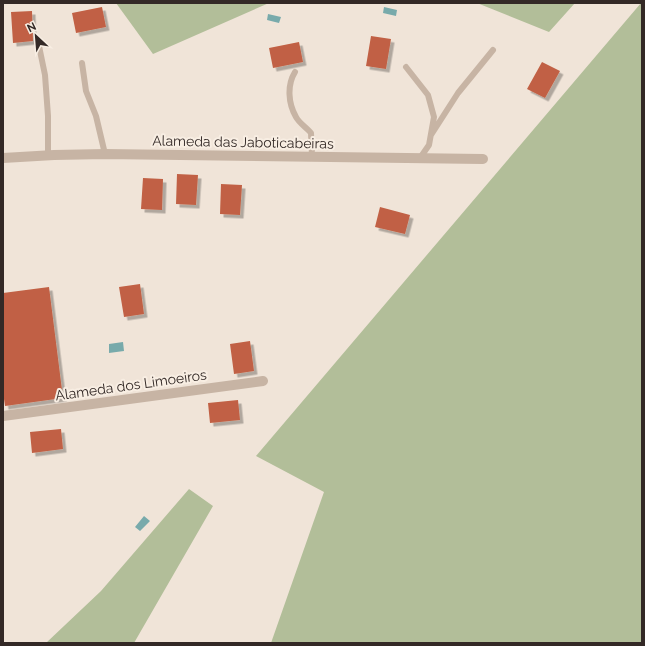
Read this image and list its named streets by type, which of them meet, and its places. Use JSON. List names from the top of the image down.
{
  "streets": {
    "street": ["Alameda das Jaboticabeiras", "Alameda dos Limoeiros"]
  },
  "north": "top left"
}
